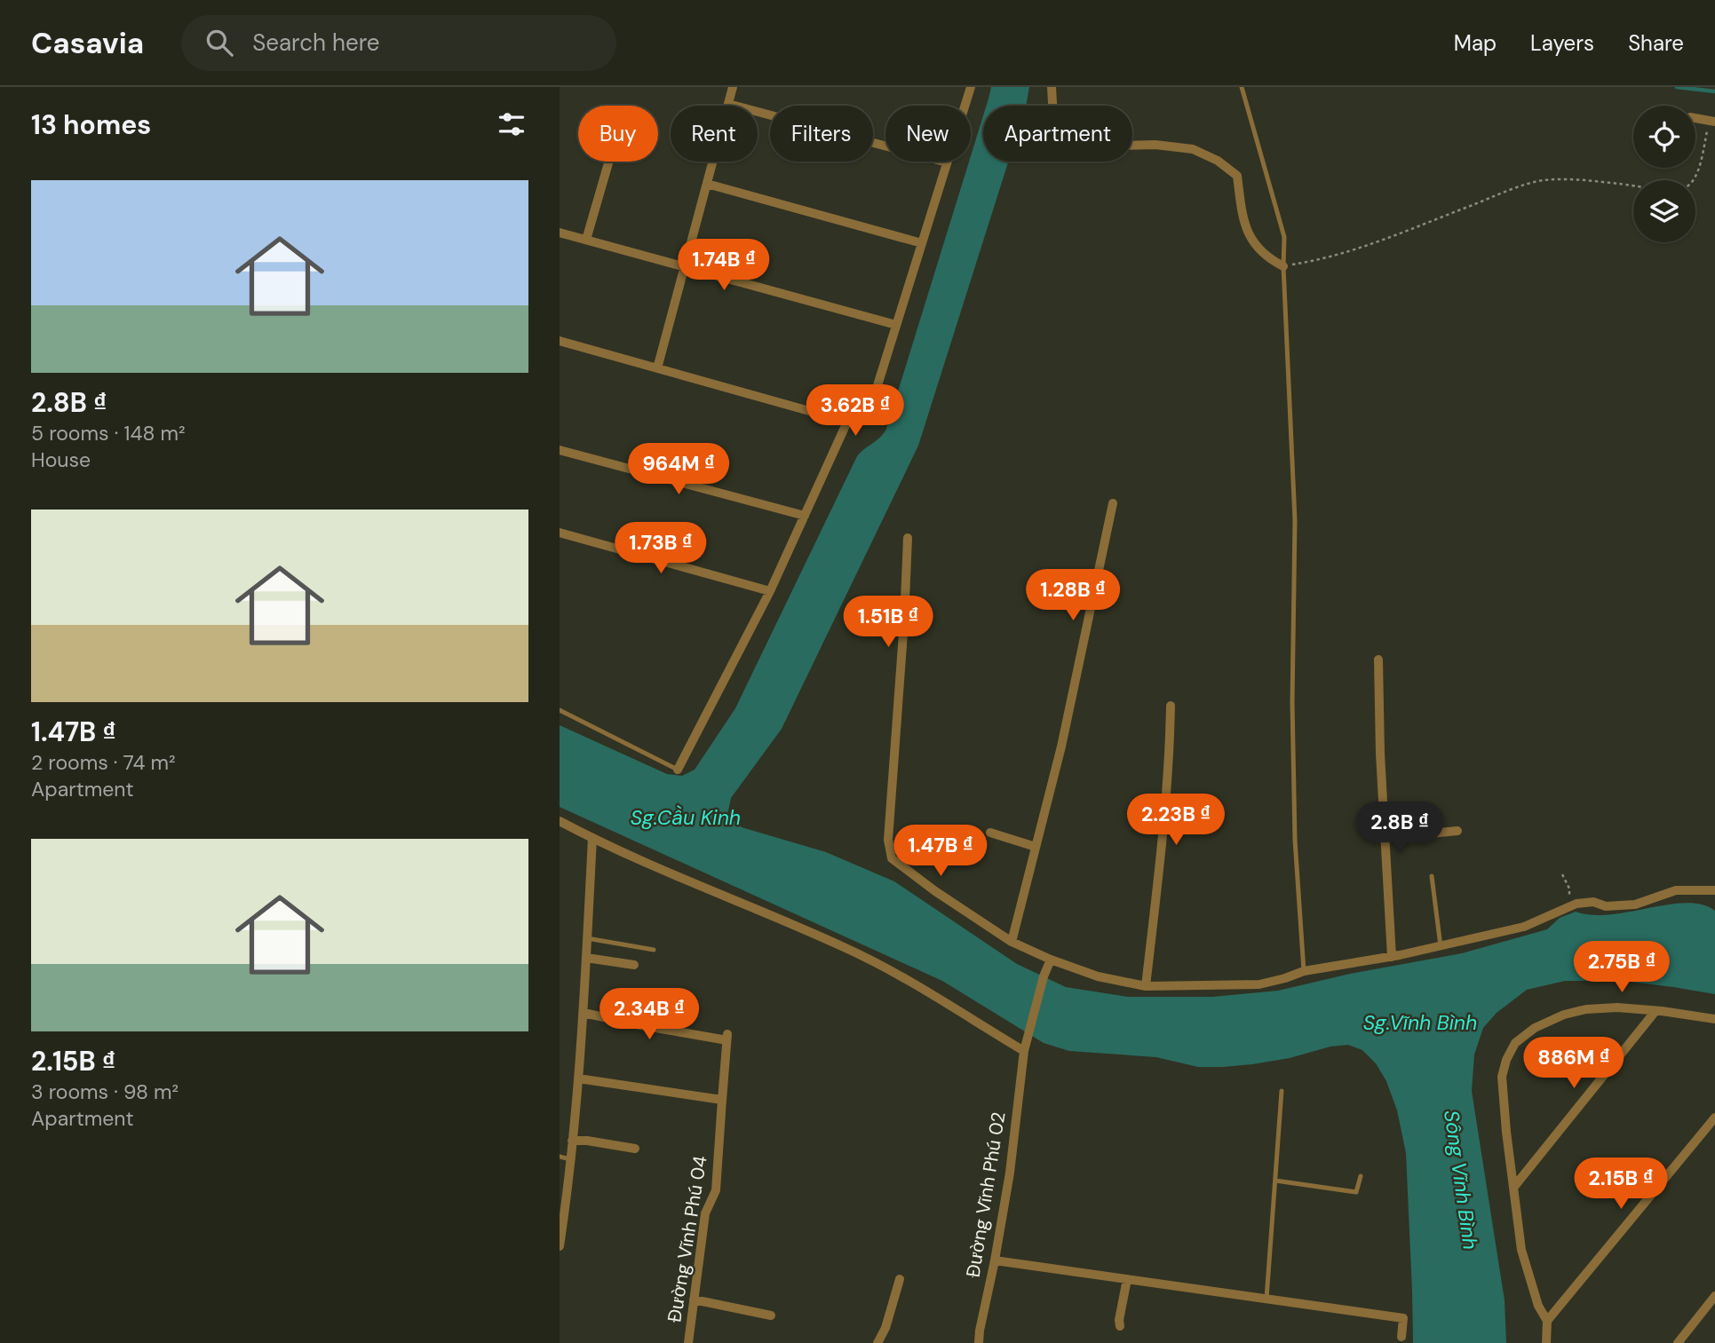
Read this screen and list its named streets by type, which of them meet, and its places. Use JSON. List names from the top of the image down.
{
  "streets": {
    "street": ["Đường Vĩnh Phú 02", "Đường Vĩnh Phú 04"]
  },
  "water": ["Sg.Cầu Kinh", "Sg.Vĩnh Bình", "Sông Vĩnh Bình"],
  "page": {
    "header": "Casavia",
    "search": "Search here",
    "nav": ["Map", "Layers", "Share"],
    "heading": "13 homes",
    "chip": [
      "Buy",
      "Rent",
      "Filters",
      "New",
      "Apartment"
    ],
    "list": [
      {
        "name": "2.8B ₫",
        "note": "5 rooms · 148 m² · House"
      },
      {
        "name": "1.47B ₫",
        "note": "2 rooms · 74 m² · Apartment"
      },
      {
        "name": "2.15B ₫",
        "note": "3 rooms · 98 m² · Apartment"
      }
    ],
    "price": [
      "1.74B ₫",
      "3.62B ₫",
      "964M ₫",
      "1.73B ₫",
      "1.28B ₫",
      "1.51B ₫",
      "2.23B ₫",
      "2.8B ₫",
      "1.47B ₫",
      "2.75B ₫",
      "2.34B ₫",
      "886M ₫",
      "2.15B ₫"
    ]
  }
}
